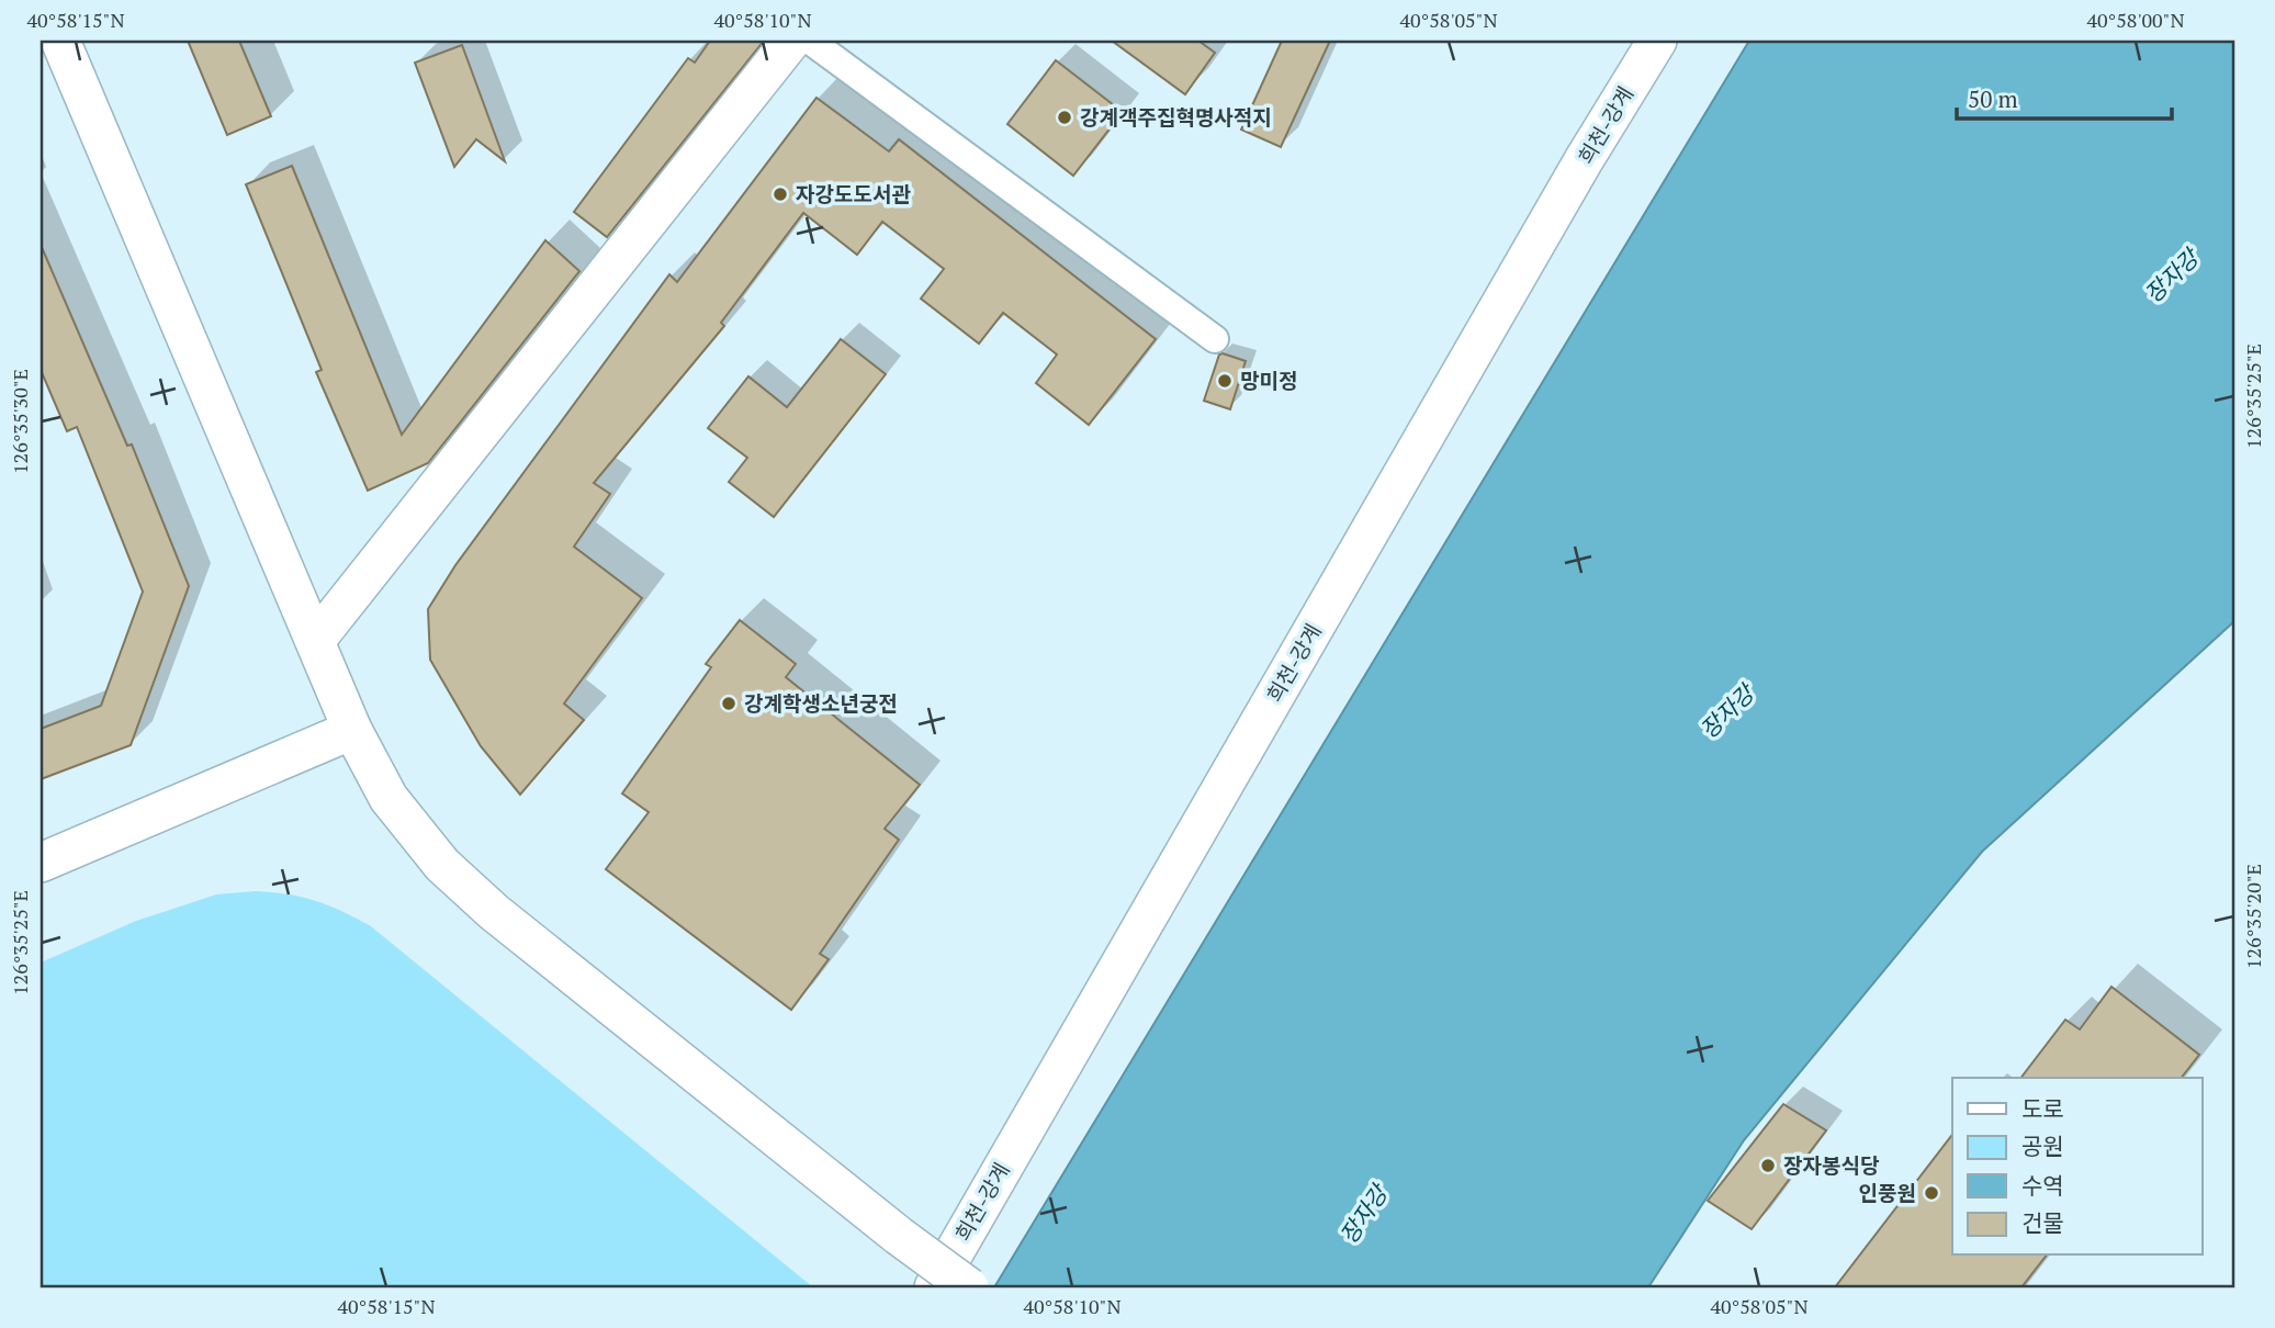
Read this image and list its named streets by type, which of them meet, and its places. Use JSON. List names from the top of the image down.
{
  "streets": {
    "main road": ["희천-강계"]
  },
  "water": ["장자강"],
  "places": [
    "강계객주집혁명사적지",
    "자강도도서관",
    "망미정",
    "강계학생소년궁전",
    "장자봉식당",
    "인풍원"
  ],
  "legend": [
    "도로",
    "공원",
    "수역",
    "건물"
  ],
  "scale_bar": "50 m",
  "coordinates": [
    "40°58'15\"N",
    "40°58'10\"N",
    "40°58'05\"N",
    "40°58'00\"N",
    "126°35'25\"E",
    "126°35'30\"E",
    "126°35'20\"E"
  ]
}
